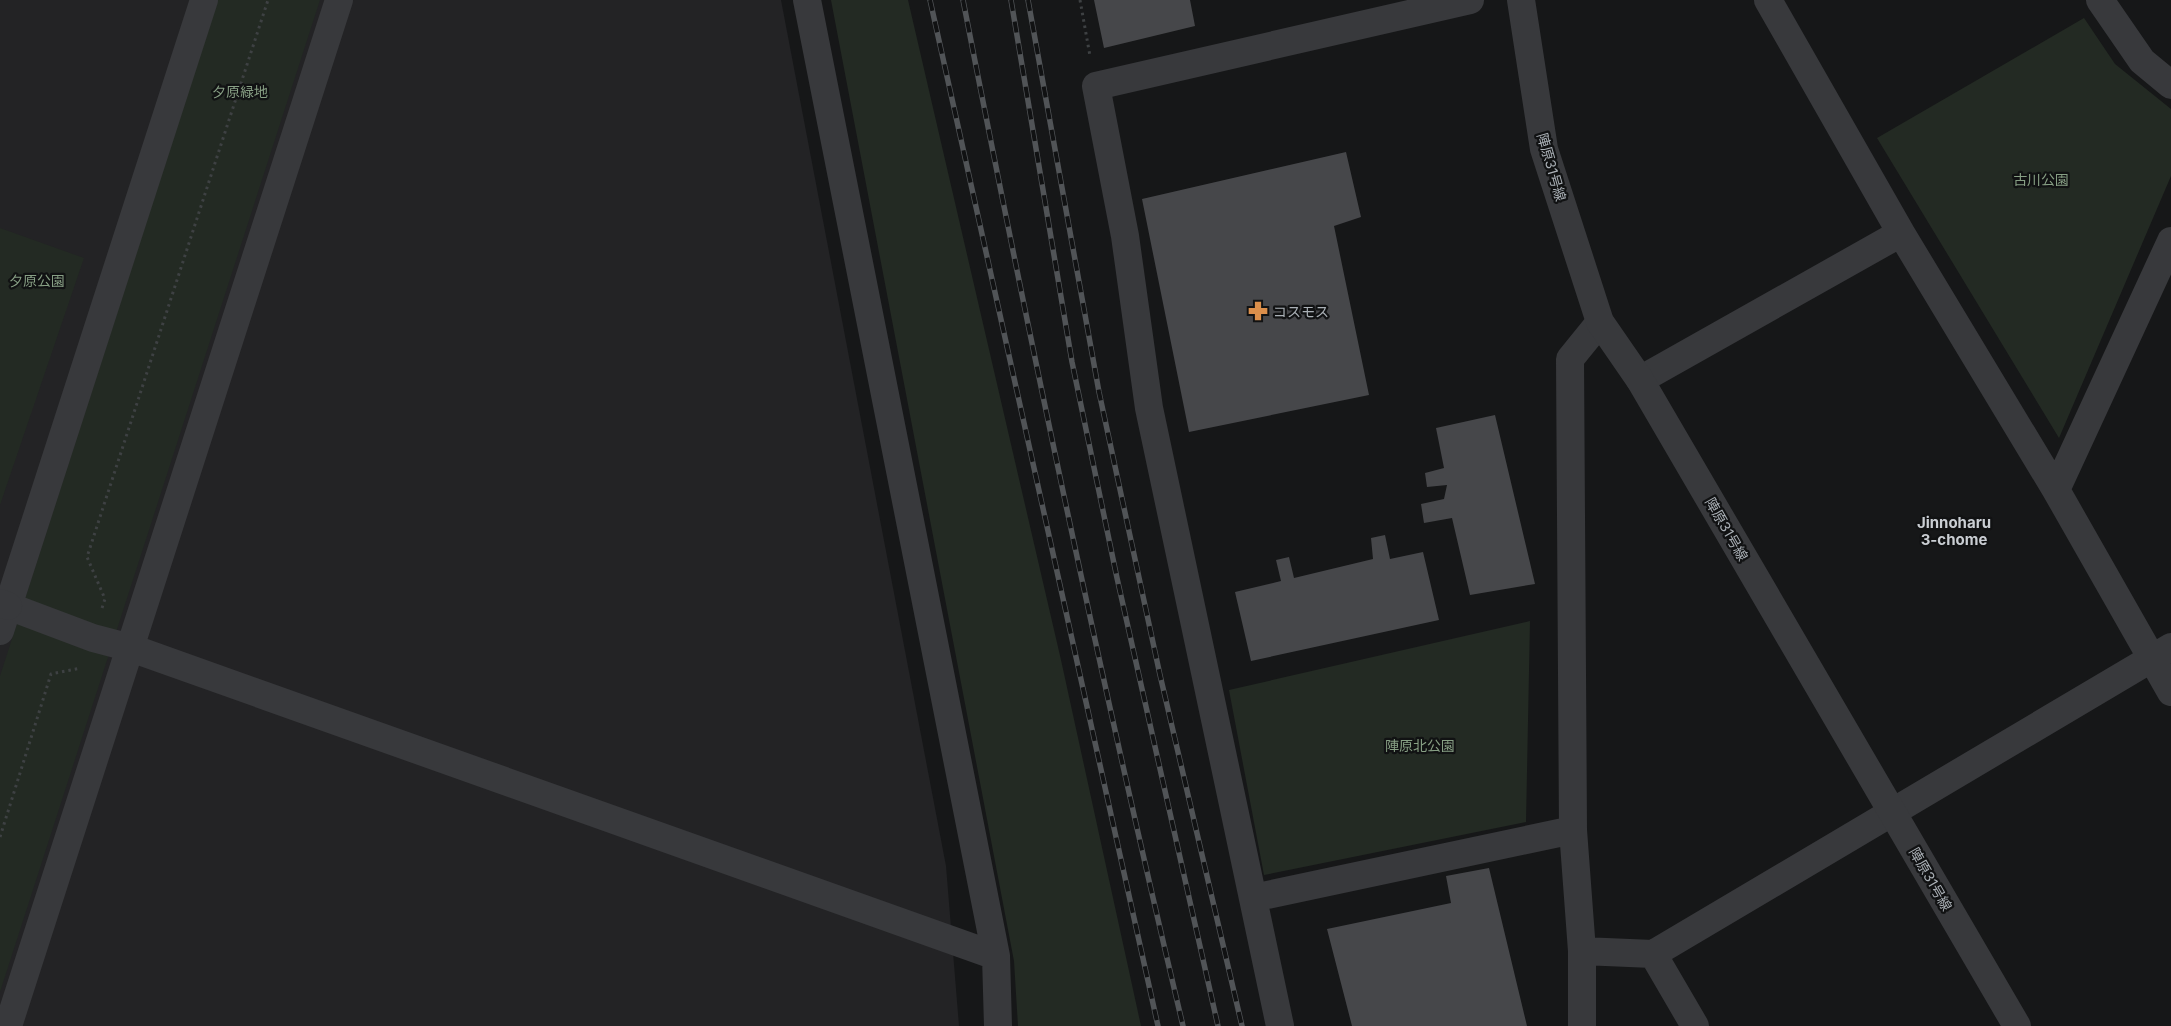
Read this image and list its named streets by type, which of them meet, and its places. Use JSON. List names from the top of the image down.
{
  "streets": {
    "street": ["陣原31号線"]
  },
  "districts": ["Jinnoharu 3-chome"],
  "parks": [
    "夕原緑地",
    "古川公園",
    "夕原公園",
    "陣原北公園"
  ],
  "places": {
    "pharmacy": ["コスモス"]
  }
}
